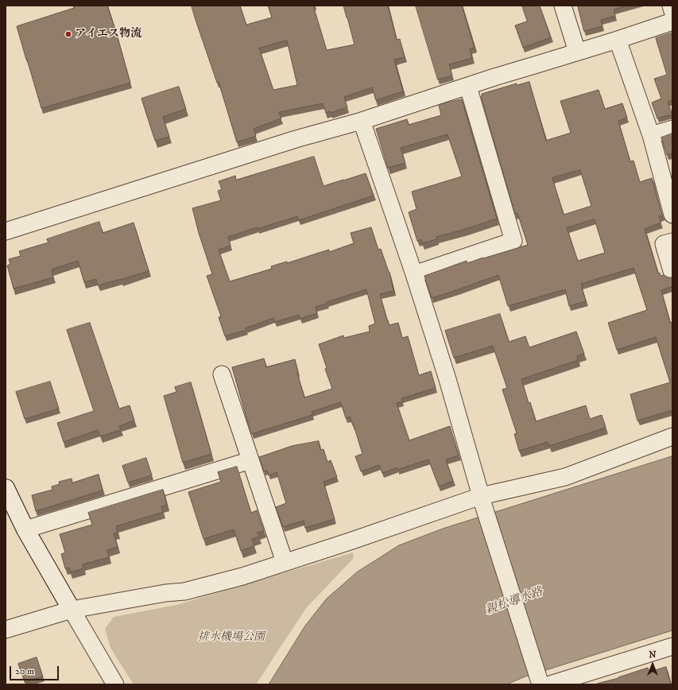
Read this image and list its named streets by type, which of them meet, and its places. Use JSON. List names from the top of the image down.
{
  "water": ["親松導水路"],
  "parks": ["排水機場公園"],
  "places": ["アイエス物流"],
  "scale_bar": "20 m",
  "north": "top"
}
